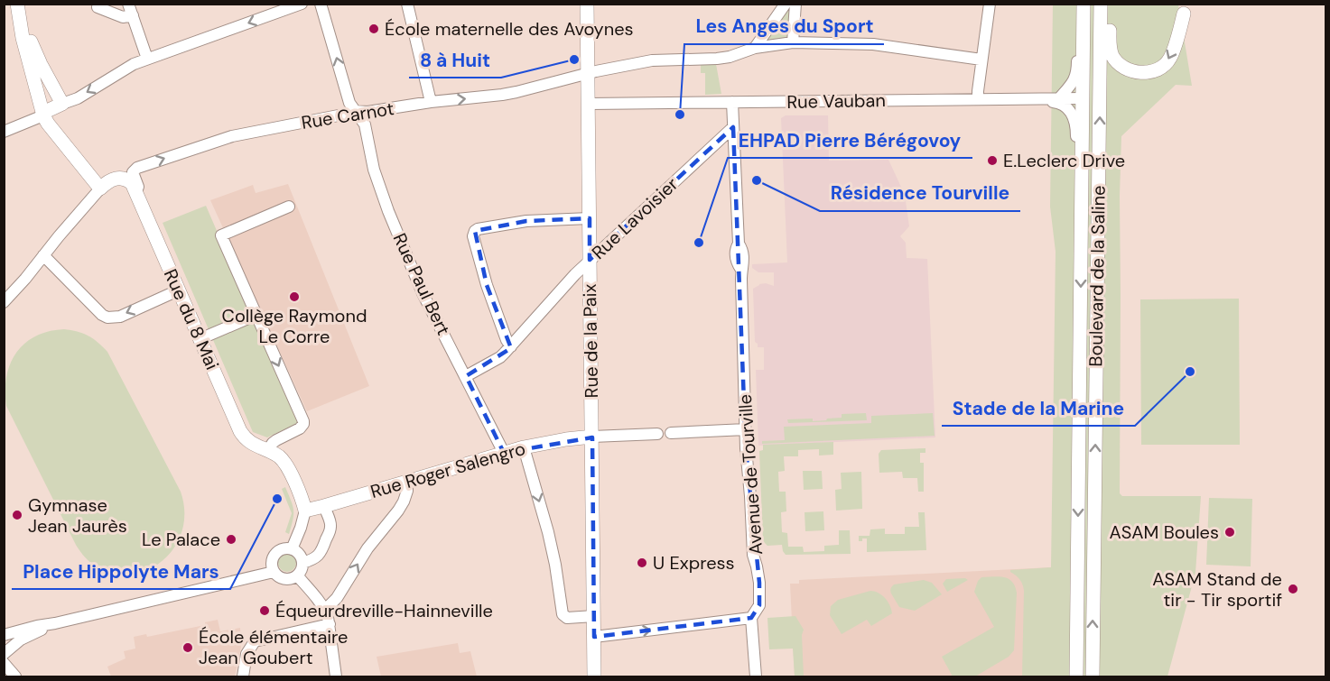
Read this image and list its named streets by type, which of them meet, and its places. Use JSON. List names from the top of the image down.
{
  "streets": {
    "main road": [
      "Boulevard de la Saline",
      "Rue du 8 Mai",
      "Rue de la Paix",
      "Rue Roger Salengro"
    ],
    "street": [
      "Rue Vauban",
      "Rue Carnot",
      "Rue Lavoisier",
      "Rue Paul Bert",
      "Avenue de Tourville"
    ]
  },
  "crossings": [
    ["Rue Vauban", "Boulevard de la Saline"],
    ["Rue Vauban", "Rue de la Paix"],
    ["Rue Vauban", "Avenue de Tourville"],
    ["Rue Carnot", "Rue Paul Bert"],
    ["Rue Carnot", "Rue du 8 Mai"],
    ["Rue Carnot", "Rue de la Paix"],
    ["Rue Lavoisier", "Rue Paul Bert"],
    ["Rue Lavoisier", "Rue de la Paix"],
    ["Rue Lavoisier", "Avenue de Tourville"],
    ["Rue Paul Bert", "Rue Roger Salengro"],
    ["Rue du 8 Mai", "Rue Roger Salengro"],
    ["Rue de la Paix", "Rue Roger Salengro"]
  ],
  "one_way": ["Rue Carnot"],
  "places": [
    "École maternelle des Avoynes",
    "8 à Huit",
    "Les Anges du Sport",
    "E.Leclerc Drive",
    "Résidence Tourville",
    "EHPAD Pierre Bérégovoy",
    "Collège Raymond Le Corre",
    "Stade de la Marine",
    "Place Hippolyte Mars",
    "Gymnase Jean Jaurès",
    "ASAM Boules",
    "Le Palace",
    "U Express",
    "ASAM Stand de tir - Tir sportif",
    "Équeurdreville-Hainneville",
    "École élémentaire Jean Goubert"
  ]
}
